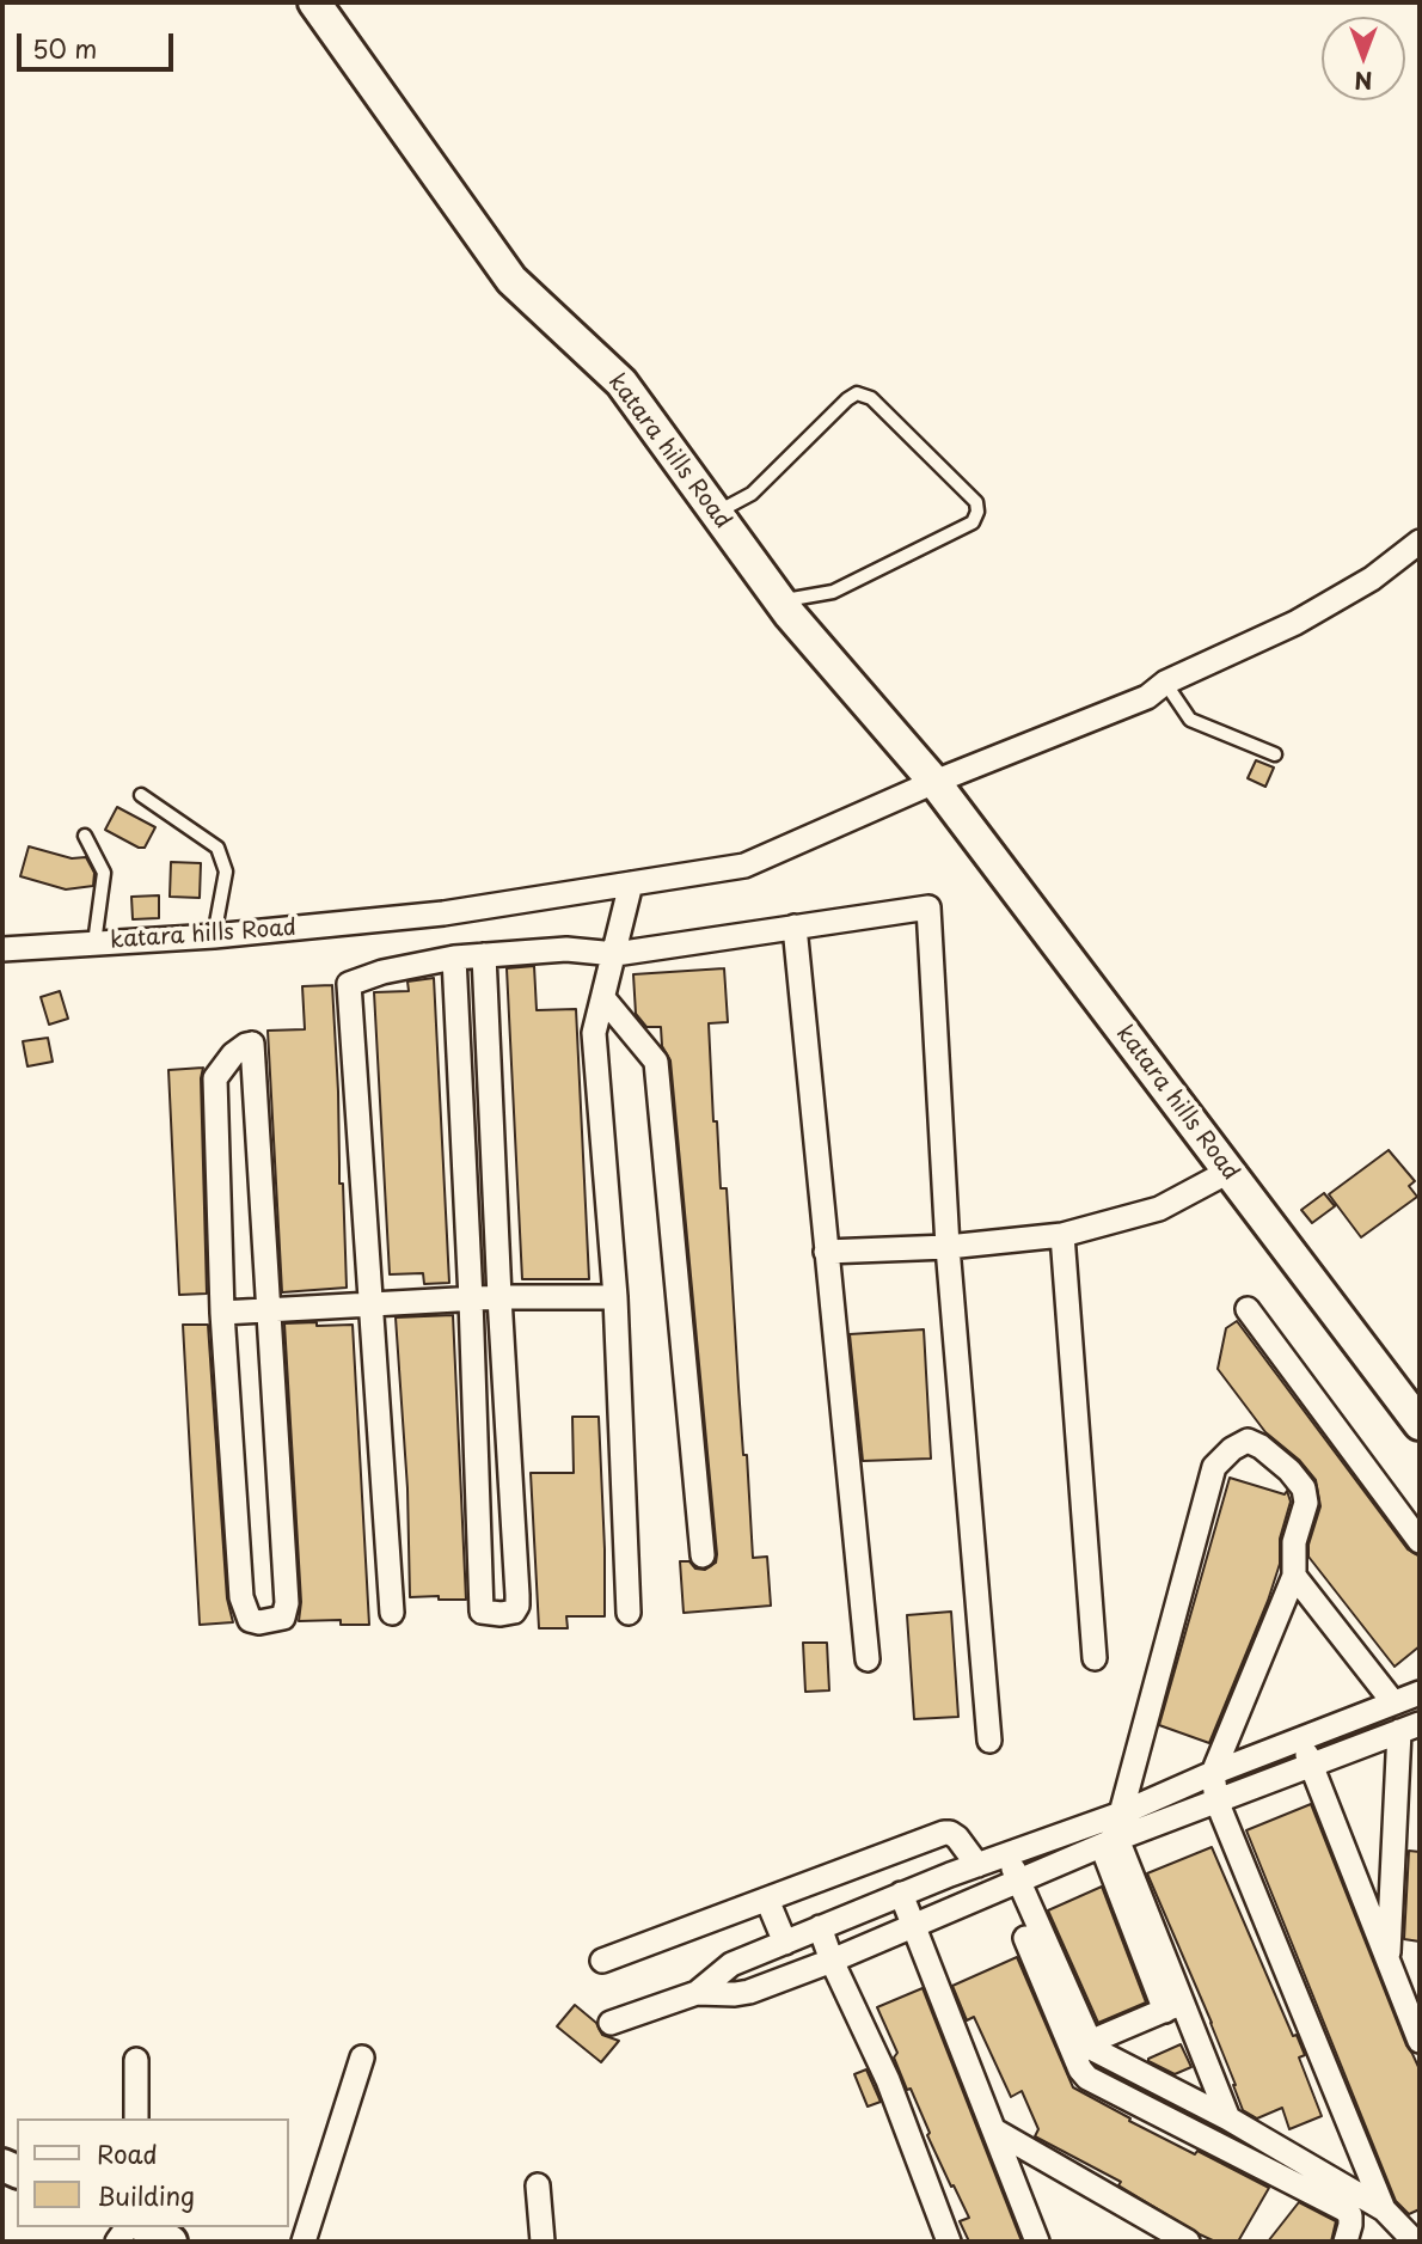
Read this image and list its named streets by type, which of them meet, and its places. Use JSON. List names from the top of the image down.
{
  "streets": {
    "main road": ["katara hills Road"]
  },
  "legend": ["Road", "Building"],
  "scale_bar": "50 m",
  "north": "bottom"
}
